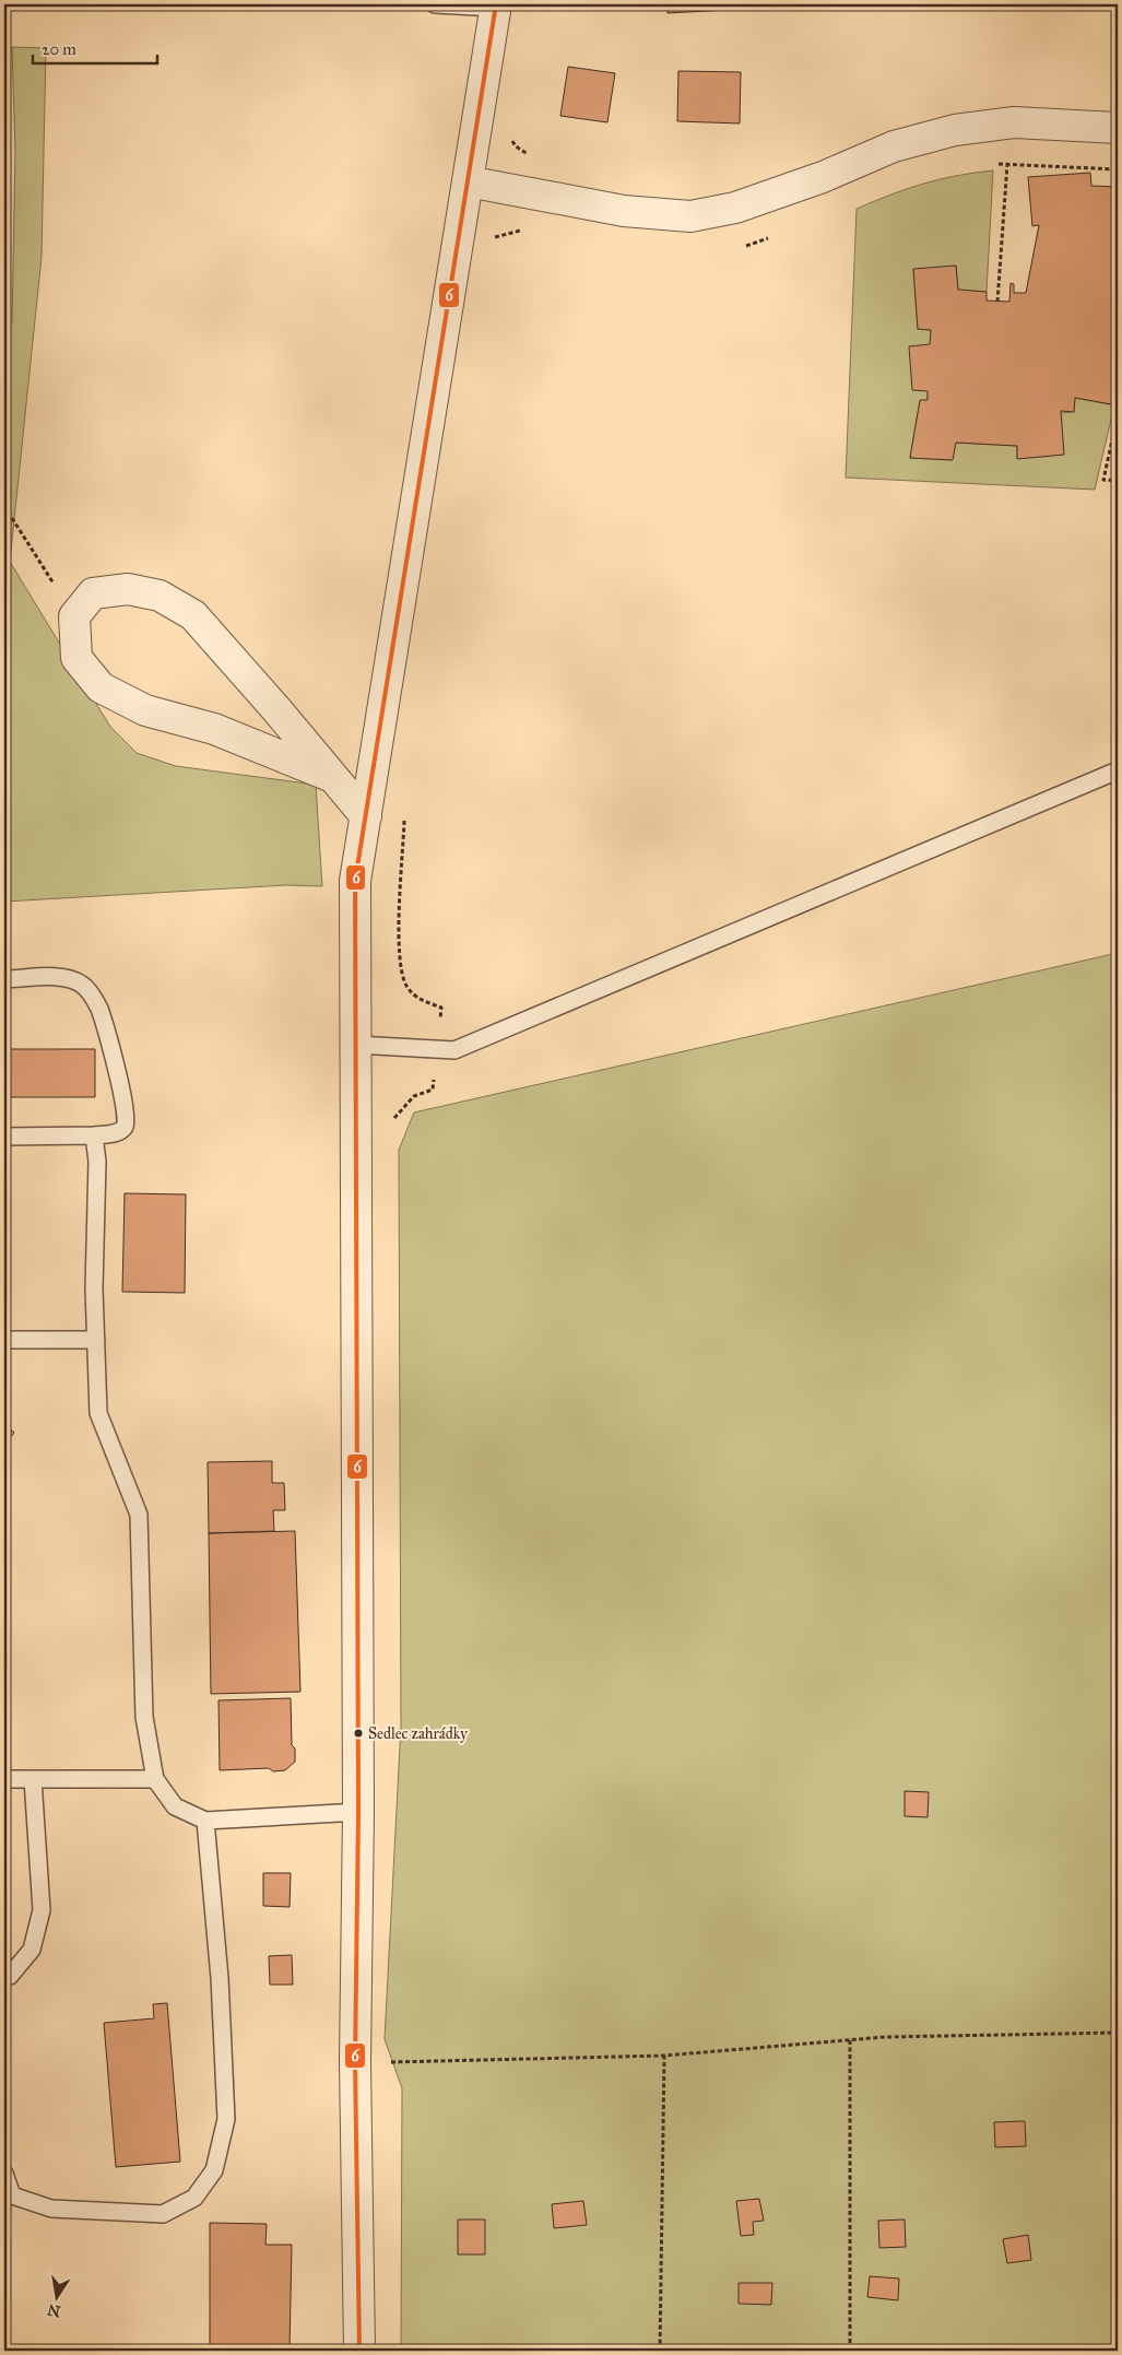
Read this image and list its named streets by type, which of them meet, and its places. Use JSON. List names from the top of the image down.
{
  "places": ["Sedlec zahrádky"],
  "lines": ["transit line 6"],
  "scale_bar": "20 m",
  "north": "bottom"
}
